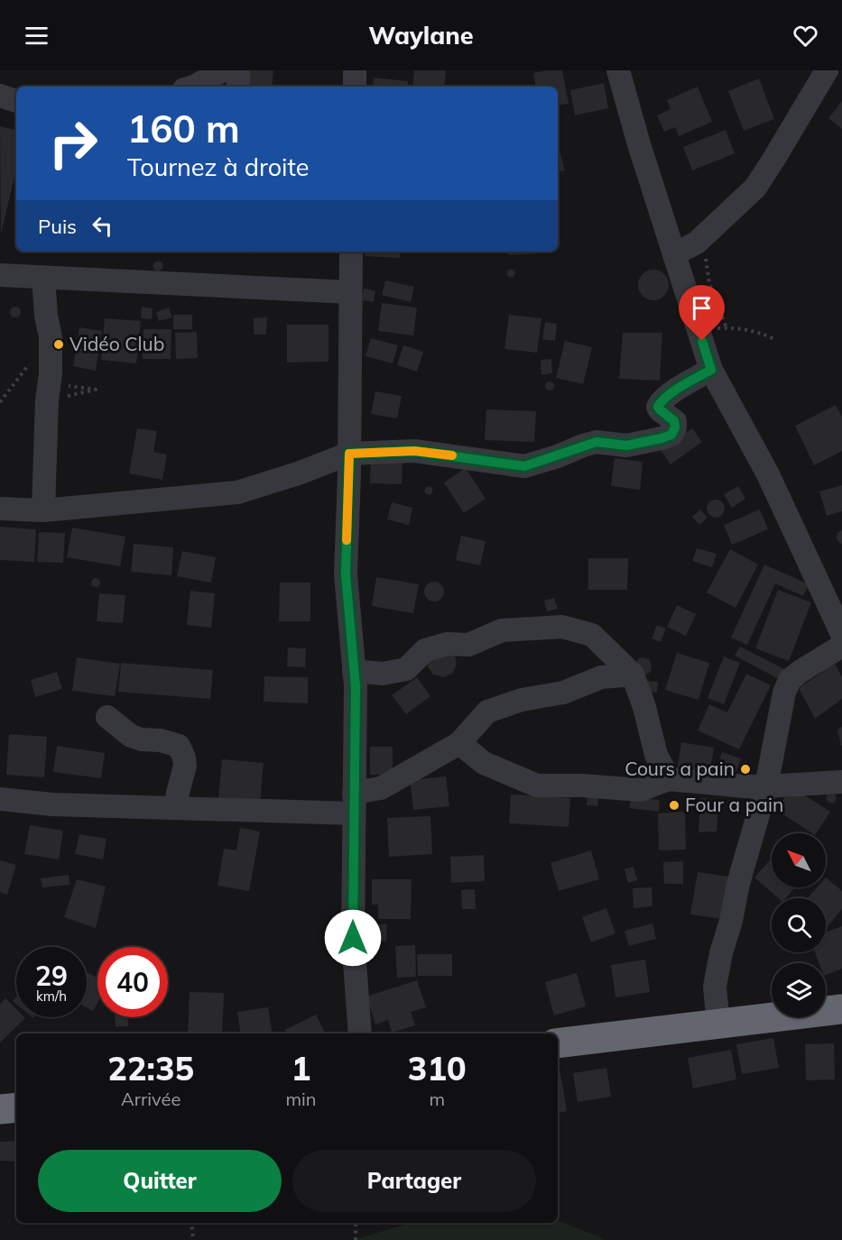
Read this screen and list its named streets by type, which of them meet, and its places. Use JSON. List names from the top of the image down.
{
  "places": ["Vidéo Club", "Cours a pain", "Four a pain"],
  "north": "top left",
  "page": {
    "header": "Waylane",
    "turn": ["160 m", "Tournez à droite"],
    "then": "Puis",
    "speed": "29 km/h",
    "limit": "40",
    "eta": [
      "22:35",
      "Arrivée",
      "1",
      "min",
      "310",
      "m"
    ],
    "buttons": ["Quitter", "Partager"]
  }
}
